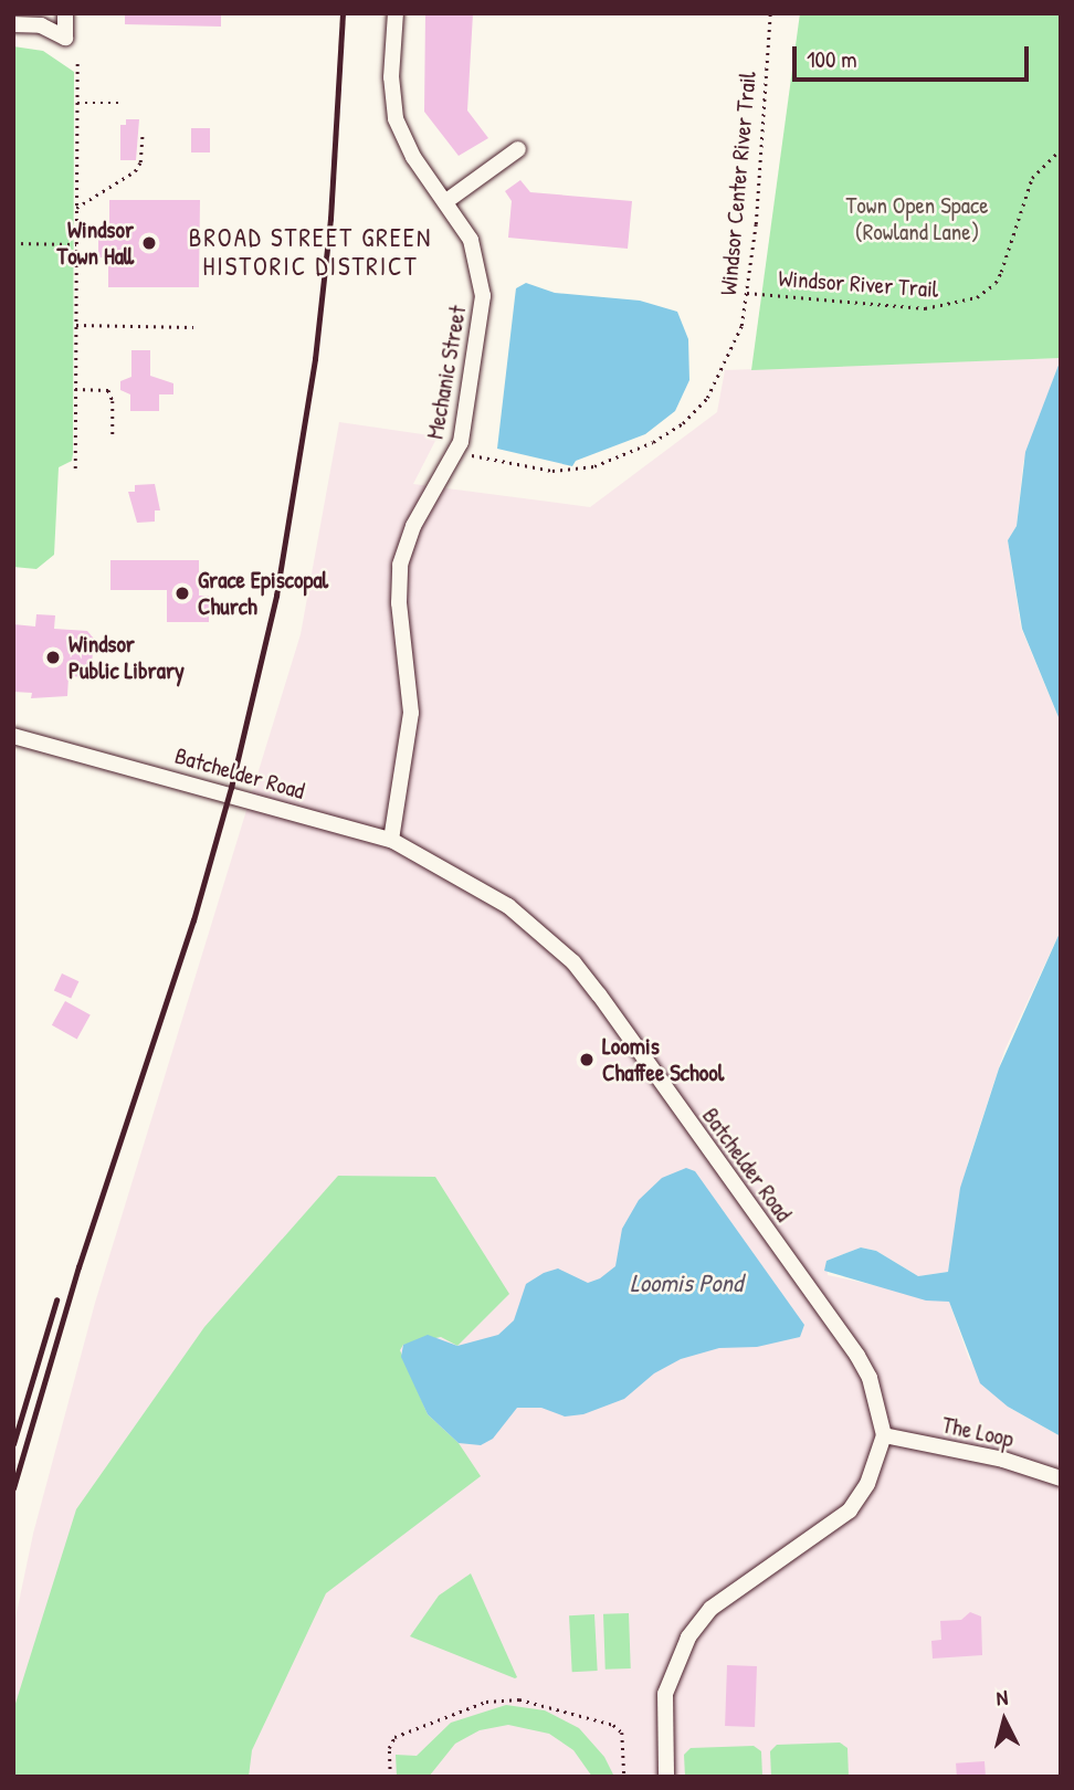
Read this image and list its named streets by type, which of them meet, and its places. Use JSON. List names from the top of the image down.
{
  "streets": {
    "street": ["Mechanic Street", "Batchelder Road", "The Loop"],
    "path": ["Windsor Center River Trail", "Windsor River Trail"]
  },
  "crossings": [
    ["Windsor Center River Trail", "Windsor River Trail"],
    ["Windsor Center River Trail", "Mechanic Street"],
    ["Mechanic Street", "Batchelder Road"],
    ["Batchelder Road", "The Loop"]
  ],
  "districts": ["BROAD STREET GREEN HISTORIC DISTRICT"],
  "water": ["Loomis Pond"],
  "parks": ["Town Open Space (Rowland Lane)"],
  "places": [
    "Windsor Town Hall",
    "Grace Episcopal Church",
    "Windsor Public Library",
    "Loomis Chaffee School"
  ],
  "scale_bar": "100 m",
  "north": "top"
}
